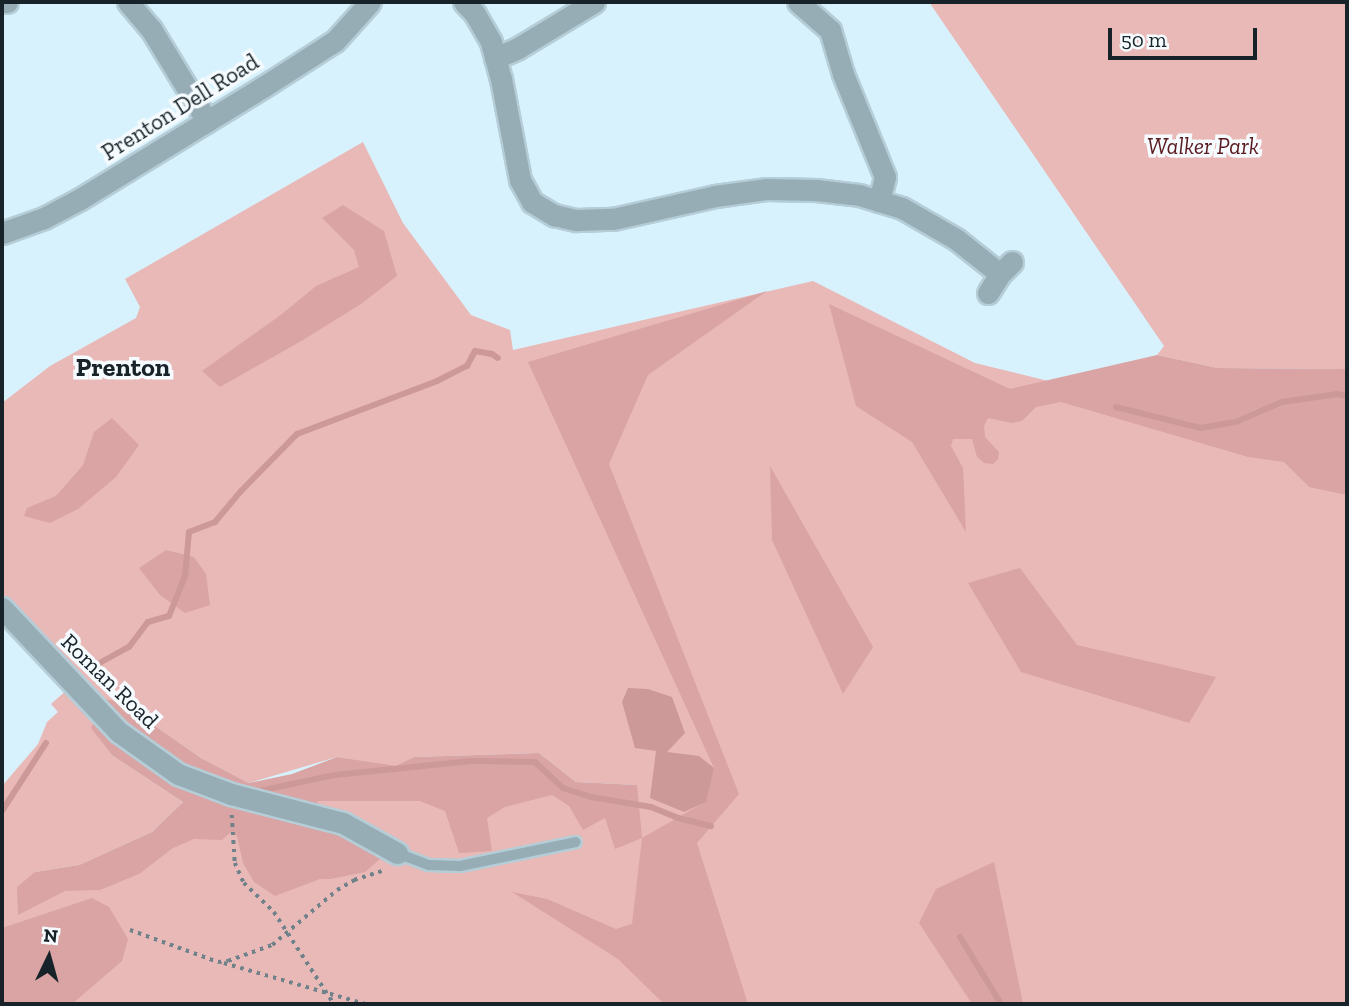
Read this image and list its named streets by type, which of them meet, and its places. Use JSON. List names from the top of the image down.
{
  "streets": {
    "street": ["Prenton Dell Road", "Roman Road"]
  },
  "districts": ["Prenton"],
  "parks": ["Walker Park"],
  "scale_bar": "50 m",
  "north": "top"
}
